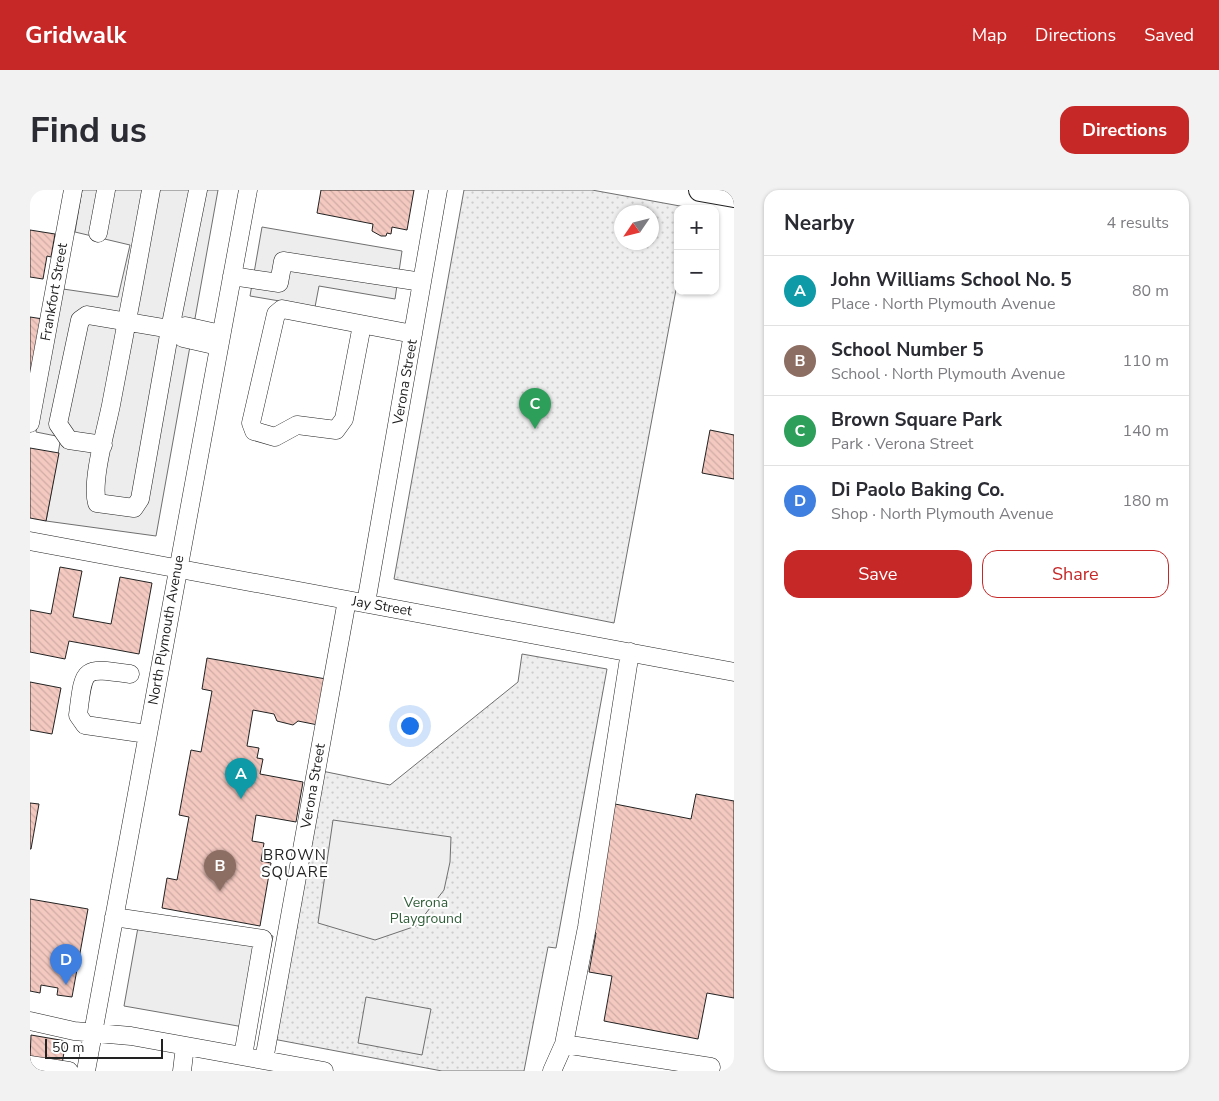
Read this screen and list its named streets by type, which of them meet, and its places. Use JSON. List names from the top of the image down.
{
  "streets": {
    "street": [
      "Frankfort Street",
      "Verona Street",
      "Jay Street",
      "North Plymouth Avenue"
    ]
  },
  "crossings": [
    ["Verona Street", "Jay Street"],
    ["Jay Street", "North Plymouth Avenue"]
  ],
  "districts": ["BROWN SQUARE"],
  "parks": ["Verona Playground"],
  "scale_bar": "50 m",
  "north": "bottom left",
  "page": {
    "header": "Gridwalk",
    "nav": ["Map", "Directions", "Saved"],
    "buttons": [
      "Directions",
      ["Save", "Share"]
    ],
    "title": "Find us",
    "heading": ["Nearby", "4 results"],
    "map_buttons": ["+", "−"],
    "list": [
      {
        "mark": "A",
        "name": "John Williams School No. 5",
        "note": "Place · North Plymouth Avenue",
        "value": "80 m"
      },
      {
        "mark": "B",
        "name": "School Number 5",
        "note": "School · North Plymouth Avenue",
        "value": "110 m"
      },
      {
        "mark": "C",
        "name": "Brown Square Park",
        "note": "Park · Verona Street",
        "value": "140 m"
      },
      {
        "mark": "D",
        "name": "Di Paolo Baking Co.",
        "note": "Shop · North Plymouth Avenue",
        "value": "180 m"
      }
    ],
    "pins": [
      "C",
      "A",
      "B",
      "D"
    ],
    "scale": "50 m"
  }
}
